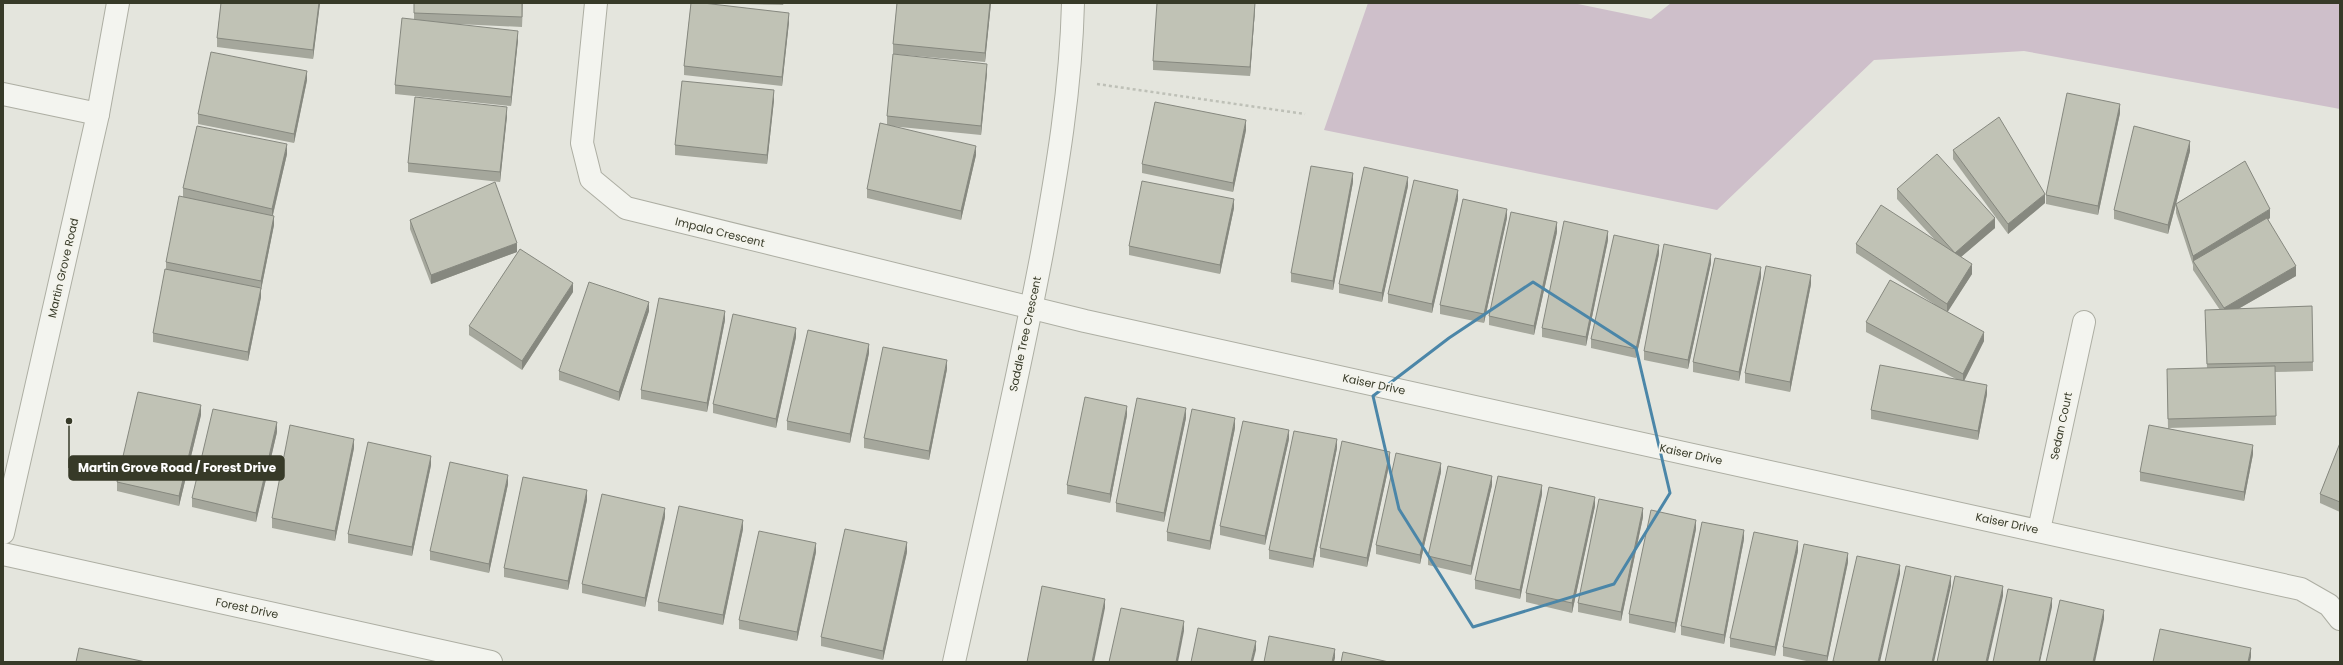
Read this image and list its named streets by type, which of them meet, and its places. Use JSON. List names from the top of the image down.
{
  "streets": {
    "street": [
      "Impala Crescent",
      "Martin Grove Road",
      "Saddle Tree Crescent",
      "Kaiser Drive",
      "Sedan Court",
      "Forest Drive"
    ]
  },
  "crossings": [
    ["Impala Crescent", "Saddle Tree Crescent"],
    ["Impala Crescent", "Kaiser Drive"],
    ["Saddle Tree Crescent", "Kaiser Drive"],
    ["Kaiser Drive", "Sedan Court"]
  ],
  "places": ["Martin Grove Road / Forest Drive"]
}
